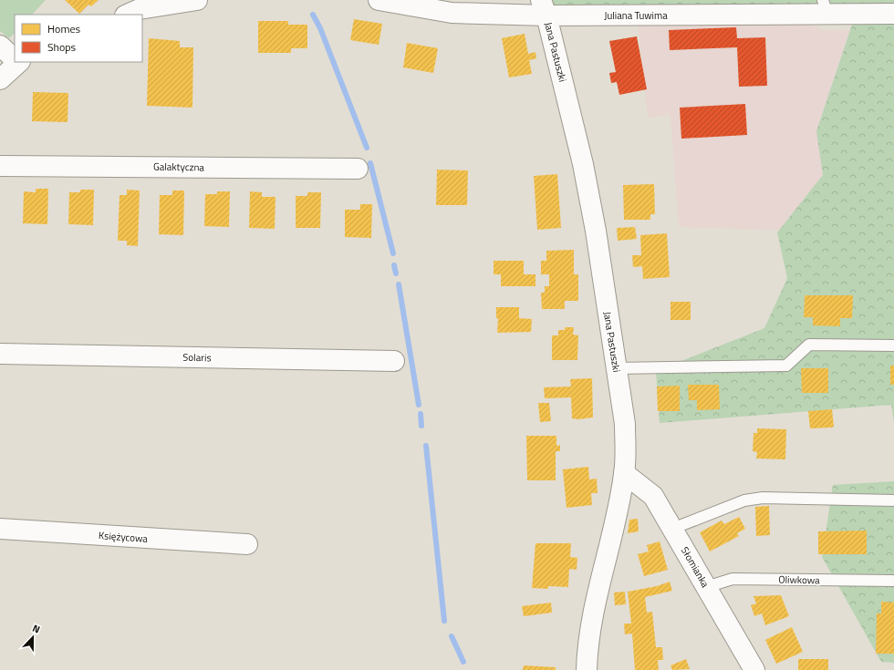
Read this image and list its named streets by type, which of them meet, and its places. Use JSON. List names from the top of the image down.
{
  "streets": {
    "street": [
      "Juliana Tuwima",
      "Jana Pastuszki",
      "Galaktyczna",
      "Solaris",
      "Księżycowa",
      "Słomianka"
    ],
    "lane": ["Oliwkowa"]
  },
  "crossings": [
    ["Juliana Tuwima", "Jana Pastuszki"],
    ["Jana Pastuszki", "Słomianka"],
    ["Słomianka", "Oliwkowa"]
  ],
  "legend": ["Homes", "Shops"],
  "north": "top"
}
